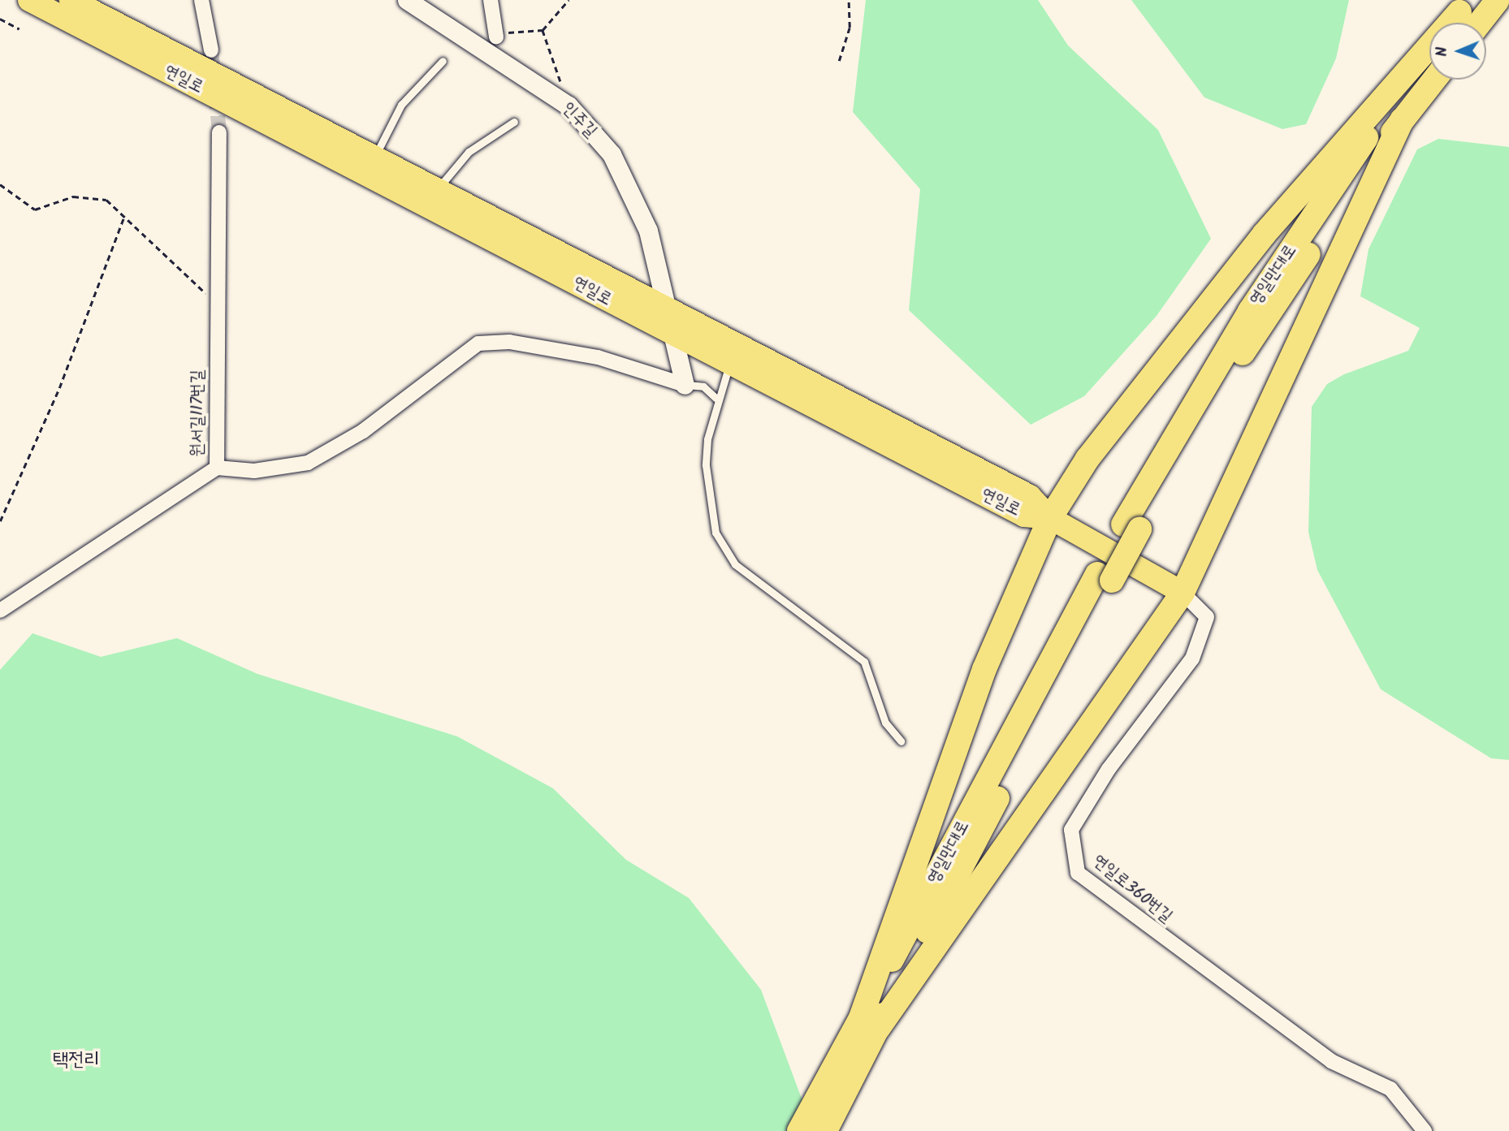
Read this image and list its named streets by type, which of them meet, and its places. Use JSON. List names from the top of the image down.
{
  "streets": {
    "highway": ["영일만대로"],
    "main road": ["연일로"],
    "street": ["인주길", "원서길117번길", "연일로360번길"]
  },
  "crossings": [
    ["연일로", "인주길"]
  ],
  "districts": ["택전리"],
  "north": "left"
}
